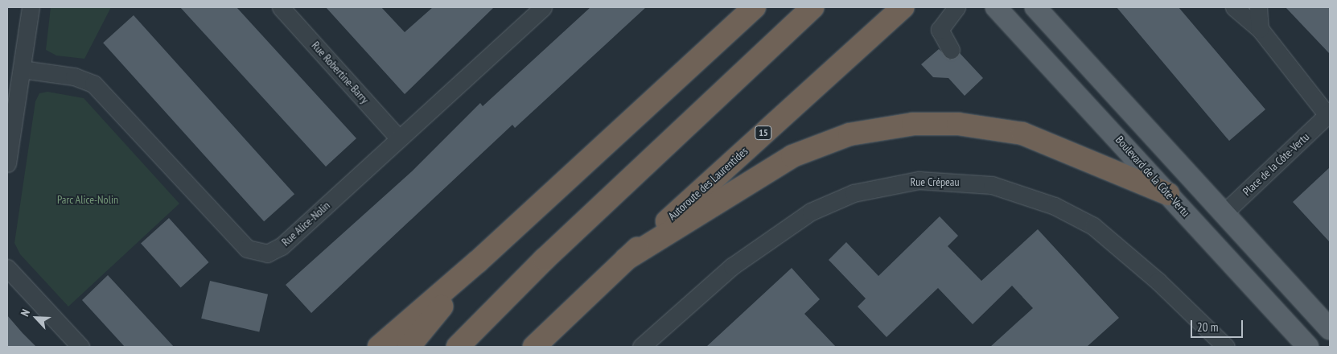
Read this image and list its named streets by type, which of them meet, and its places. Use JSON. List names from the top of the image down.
{
  "streets": {
    "highway": ["15", "Autoroute des Laurentides"],
    "main road": ["Boulevard de la Côte-Vertu"],
    "street": [
      "Rue Robertine-Barry",
      "Place de la Côte-Vertu",
      "Rue Crépeau",
      "Rue Alice-Nolin"
    ]
  },
  "crossings": [
    ["Rue Robertine-Barry", "Rue Alice-Nolin"]
  ],
  "parks": ["Parc Alice-Nolin"],
  "scale_bar": "20 m",
  "north": "top left"
}
